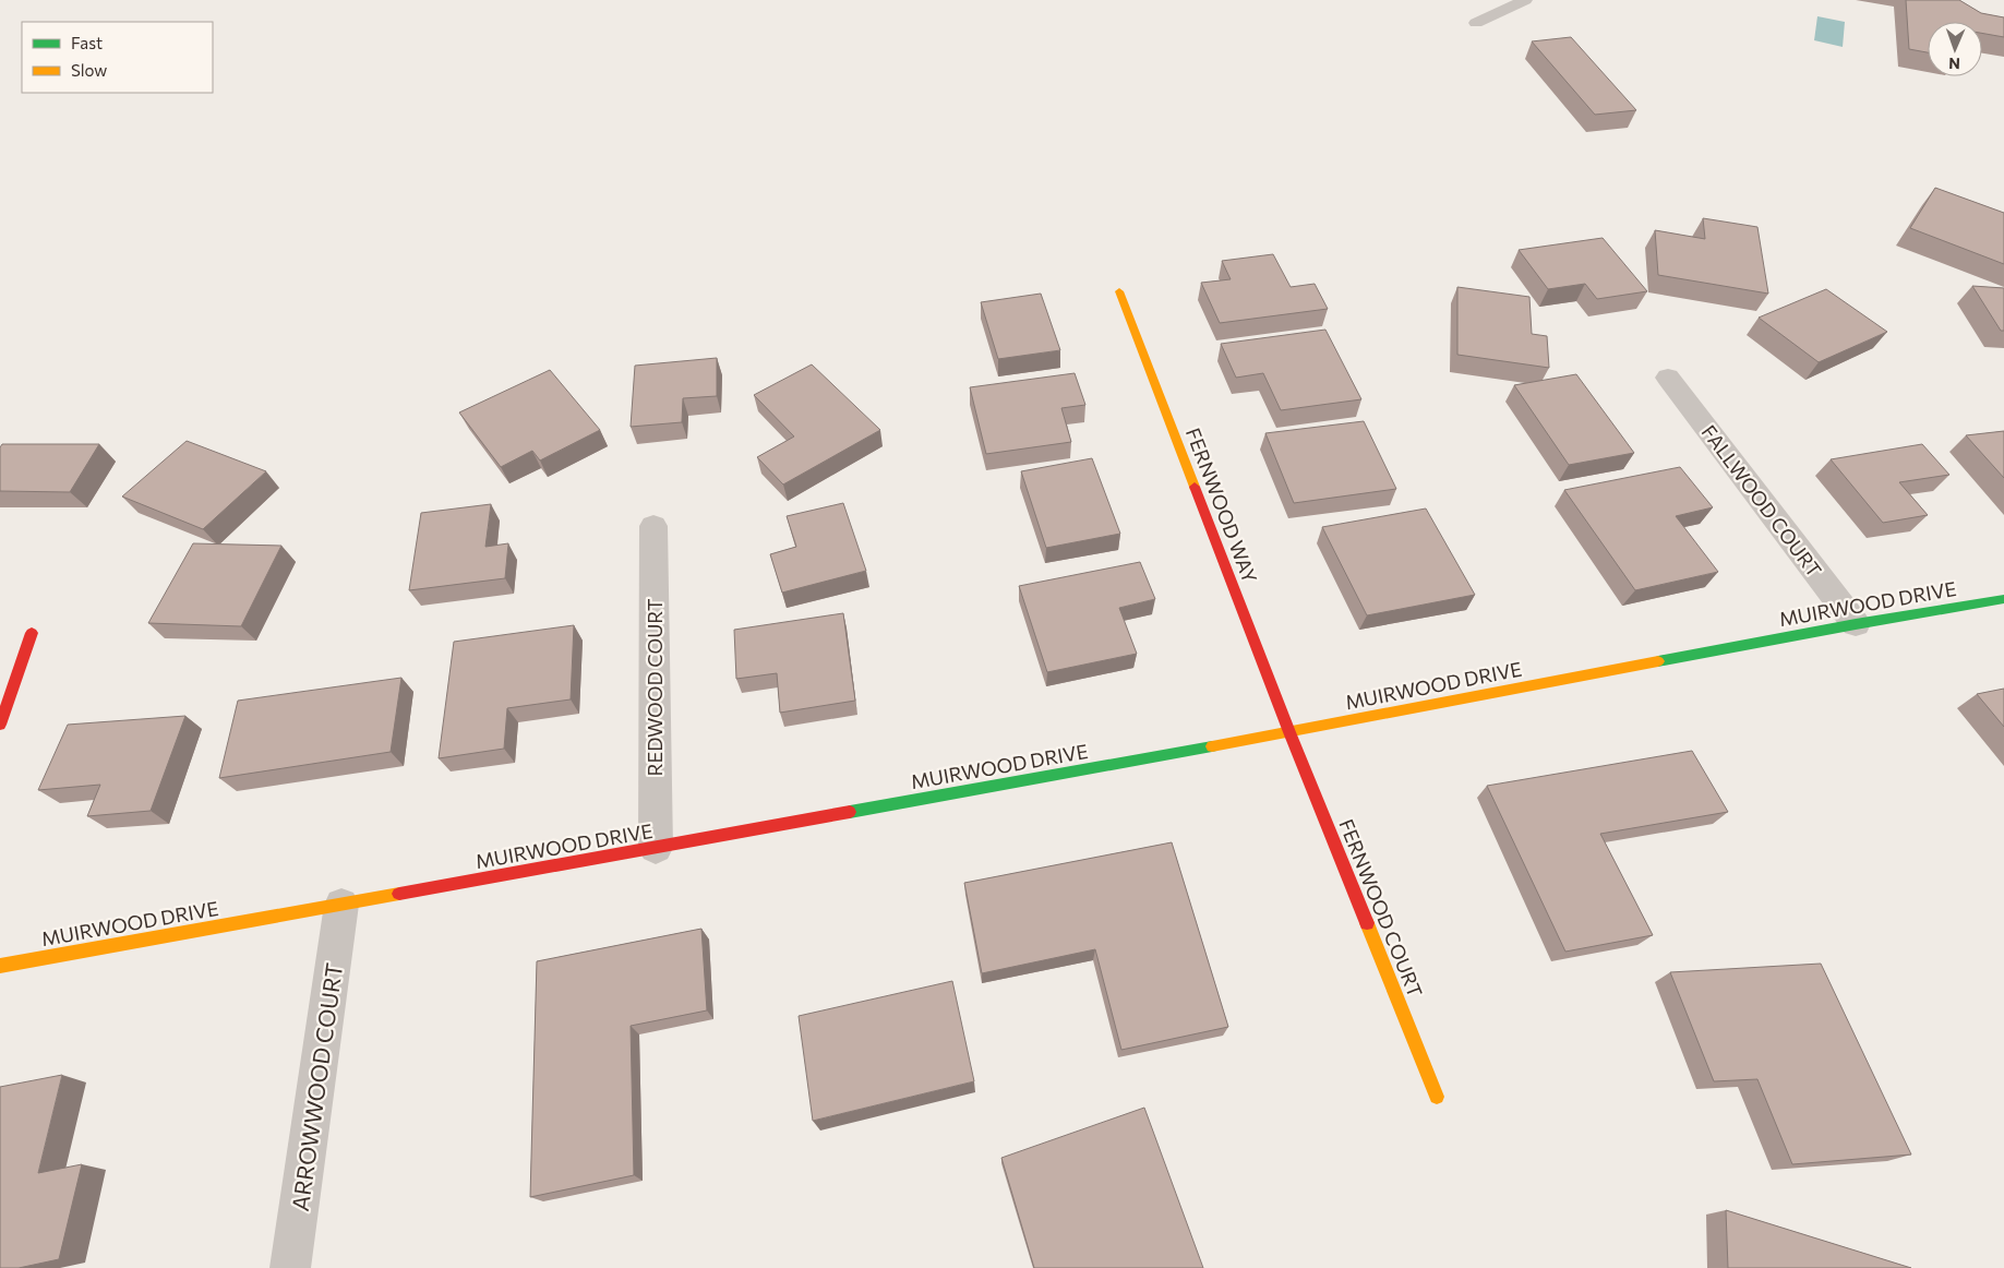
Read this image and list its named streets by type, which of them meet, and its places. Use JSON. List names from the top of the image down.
{
  "streets": {
    "street": [
      "FALLWOOD COURT",
      "FERNWOOD WAY",
      "MUIRWOOD DRIVE",
      "REDWOOD COURT",
      "FERNWOOD COURT",
      "ARROWWOOD COURT"
    ]
  },
  "crossings": [
    ["FALLWOOD COURT", "MUIRWOOD DRIVE"],
    ["FERNWOOD WAY", "MUIRWOOD DRIVE"],
    ["FERNWOOD WAY", "FERNWOOD COURT"],
    ["MUIRWOOD DRIVE", "REDWOOD COURT"],
    ["MUIRWOOD DRIVE", "FERNWOOD COURT"],
    ["MUIRWOOD DRIVE", "ARROWWOOD COURT"]
  ],
  "legend": ["Fast", "Slow"],
  "north": "bottom"
}
